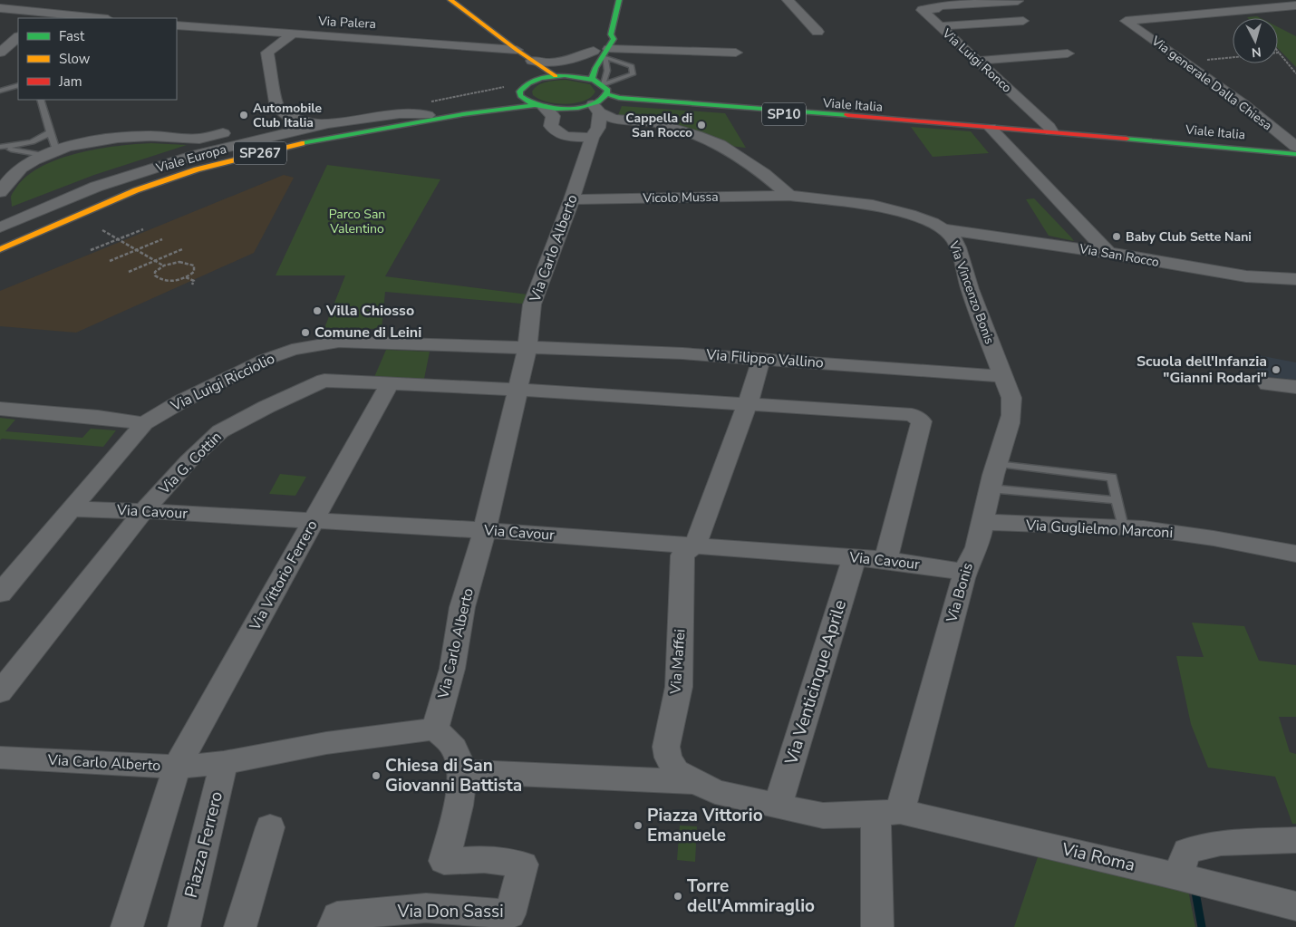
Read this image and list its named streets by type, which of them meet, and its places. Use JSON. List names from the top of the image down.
{
  "streets": {
    "main road": [
      "Viale Italia",
      "SP10",
      "SP267",
      "Viale Europa"
    ],
    "street": [
      "Via Palera",
      "Via Luigi Ronco",
      "Via generale Dalla Chiesa",
      "Vicolo Mussa",
      "Via Carlo Alberto",
      "Via San Rocco",
      "Via Vincenzo Bonis",
      "Via Filippo Vallino",
      "Via Luigi Ricciolio",
      "Via G. Cottin",
      "Via Cavour",
      "Via Guglielmo Marconi",
      "Via Vittorio Ferrero",
      "Via Bonis",
      "Via Maffei",
      "Via Venticinque Aprile",
      "Piazza Ferrero",
      "Via Roma",
      "Via Don Sassi"
    ]
  },
  "crossings": [
    ["Via Luigi Ronco", "Viale Italia"],
    ["Viale Italia", "Viale Europa"],
    ["Viale Italia", "Via Carlo Alberto"],
    ["Viale Europa", "Via Carlo Alberto"],
    ["Vicolo Mussa", "Via Carlo Alberto"],
    ["Vicolo Mussa", "Via Vincenzo Bonis"],
    ["Via Carlo Alberto", "Via Filippo Vallino"],
    ["Via Carlo Alberto", "Via Luigi Ricciolio"],
    ["Via Carlo Alberto", "Via G. Cottin"],
    ["Via Carlo Alberto", "Via Cavour"],
    ["Via Carlo Alberto", "Via Vittorio Ferrero"],
    ["Via Carlo Alberto", "Piazza Ferrero"],
    ["Via Carlo Alberto", "Via Don Sassi"],
    ["Via San Rocco", "Via Vincenzo Bonis"],
    ["Via Vincenzo Bonis", "Via Filippo Vallino"],
    ["Via Vincenzo Bonis", "Via Bonis"],
    ["Via Filippo Vallino", "Via Luigi Ricciolio"],
    ["Via Filippo Vallino", "Via Bonis"],
    ["Via Filippo Vallino", "Via Maffei"],
    ["Via Luigi Ricciolio", "Via Cavour"],
    ["Via G. Cottin", "Via Cavour"],
    ["Via G. Cottin", "Via Vittorio Ferrero"],
    ["Via G. Cottin", "Via Maffei"],
    ["Via Cavour", "Via Vittorio Ferrero"],
    ["Via Cavour", "Via Bonis"],
    ["Via Cavour", "Via Maffei"],
    ["Via Cavour", "Via Venticinque Aprile"],
    ["Via Guglielmo Marconi", "Via Bonis"],
    ["Via Bonis", "Via Maffei"],
    ["Via Bonis", "Via Roma"],
    ["Via Maffei", "Via Venticinque Aprile"],
    ["Via Maffei", "Via Roma"]
  ],
  "parks": ["Parco San Valentino"],
  "places": [
    "Automobile Club Italia",
    "Cappella di San Rocco",
    "Baby Club Sette Nani",
    "Villa Chiosso",
    "Comune di Leini",
    "Scuola dell'Infanzia \"Gianni Rodari\"",
    "Chiesa di San Giovanni Battista",
    "Piazza Vittorio Emanuele",
    "Torre dell'Ammiraglio"
  ],
  "legend": ["Fast", "Slow", "Jam"],
  "north": "bottom"
}
